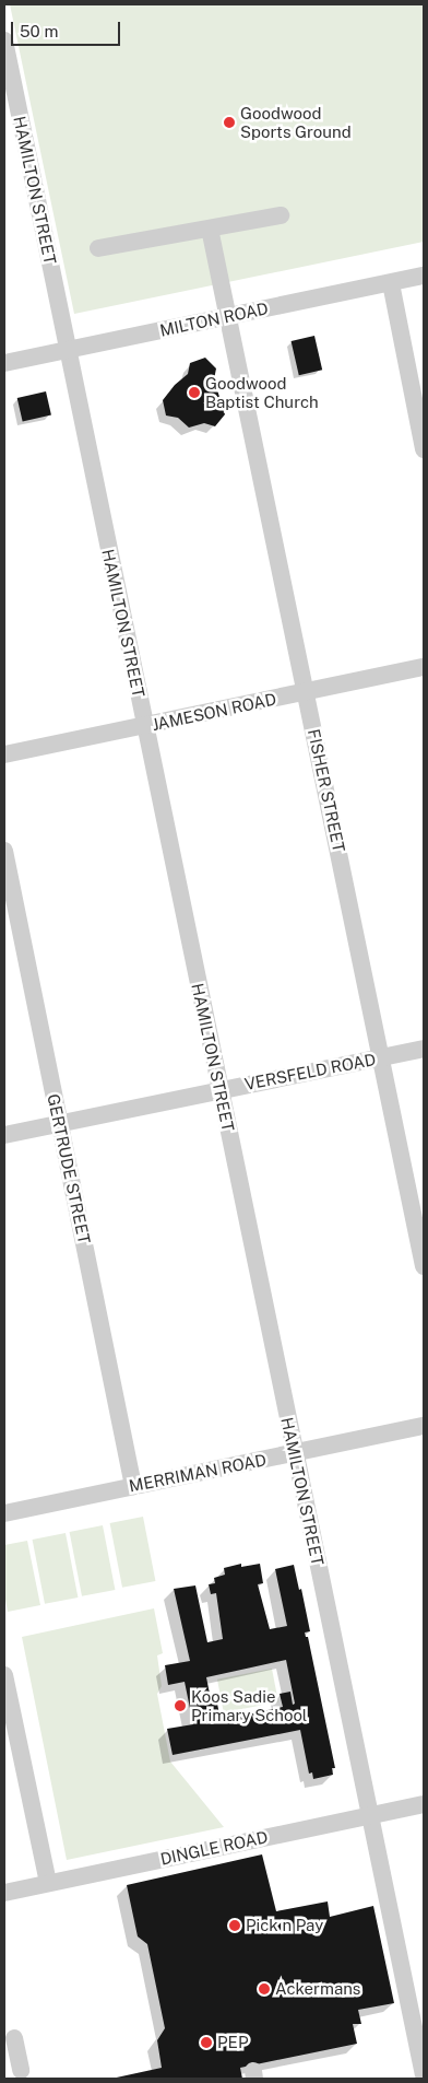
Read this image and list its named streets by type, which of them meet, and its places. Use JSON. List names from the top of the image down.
{
  "streets": {
    "street": [
      "HAMILTON STREET",
      "MILTON ROAD",
      "JAMESON ROAD",
      "FISHER STREET",
      "VERSFELD ROAD",
      "GERTRUDE STREET",
      "MERRIMAN ROAD",
      "DINGLE ROAD"
    ]
  },
  "crossings": [
    ["HAMILTON STREET", "MILTON ROAD"],
    ["HAMILTON STREET", "JAMESON ROAD"],
    ["HAMILTON STREET", "VERSFELD ROAD"],
    ["HAMILTON STREET", "MERRIMAN ROAD"],
    ["HAMILTON STREET", "DINGLE ROAD"],
    ["MILTON ROAD", "FISHER STREET"],
    ["JAMESON ROAD", "FISHER STREET"],
    ["FISHER STREET", "VERSFELD ROAD"],
    ["VERSFELD ROAD", "GERTRUDE STREET"],
    ["GERTRUDE STREET", "MERRIMAN ROAD"]
  ],
  "places": [
    "Goodwood Sports Ground",
    "Goodwood Baptist Church",
    "Koos Sadie Primary School",
    "Pick n Pay",
    "Ackermans",
    "PEP"
  ],
  "scale_bar": "50 m"
}
